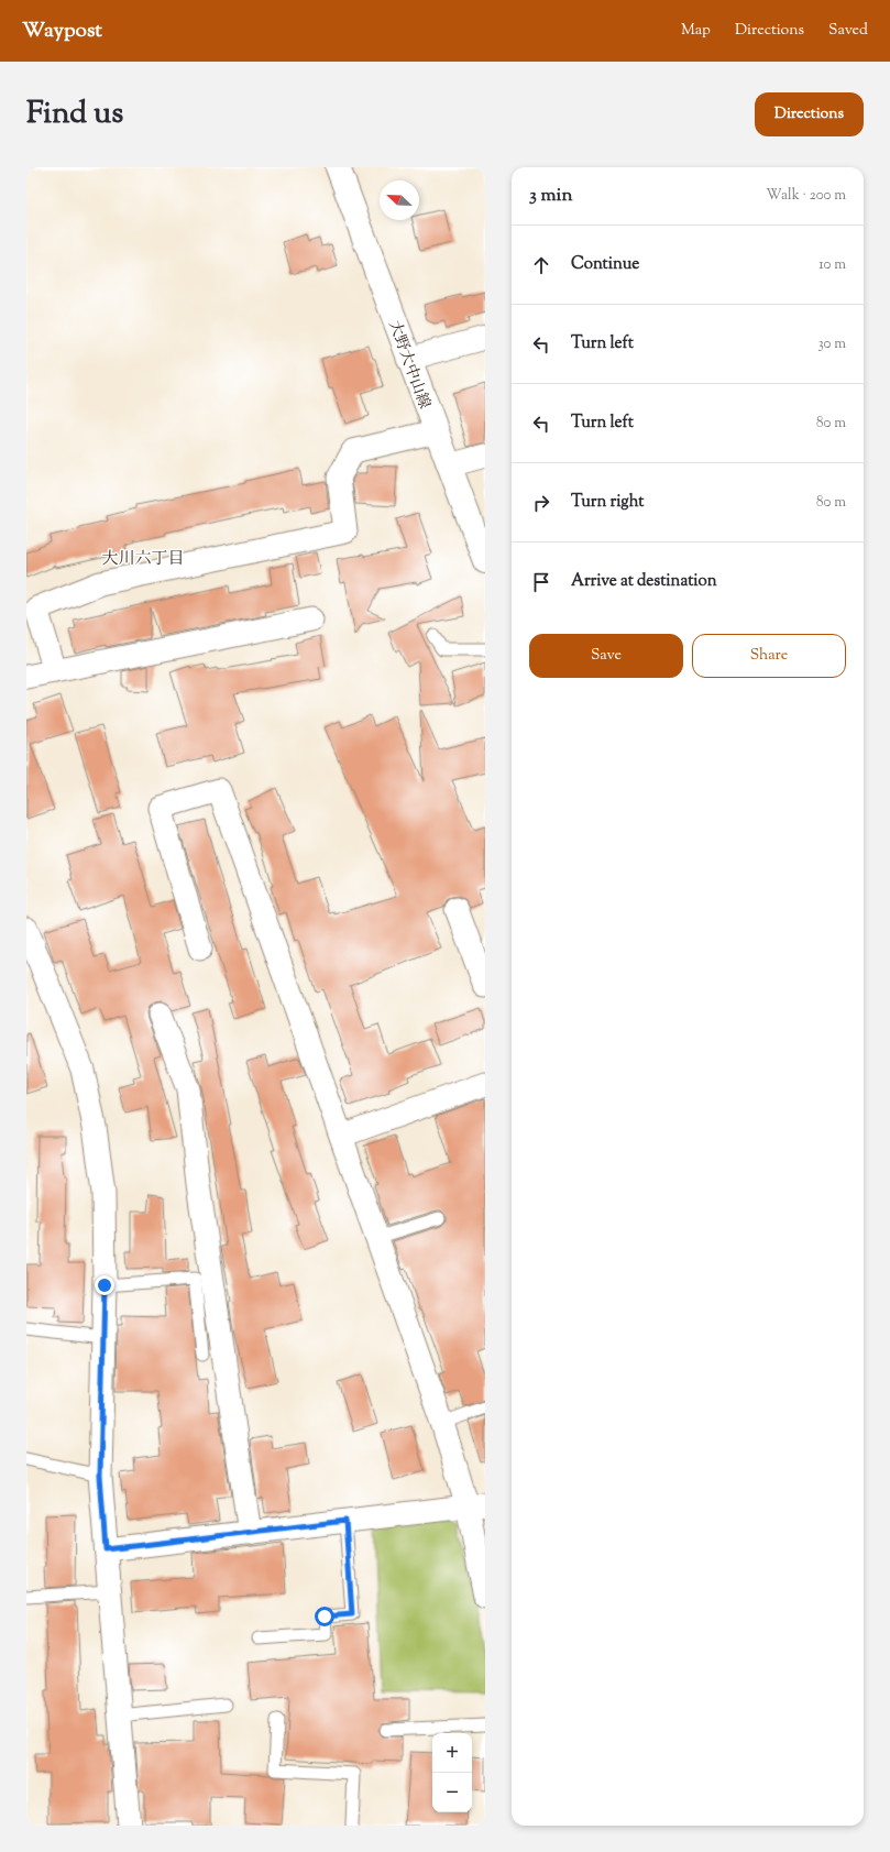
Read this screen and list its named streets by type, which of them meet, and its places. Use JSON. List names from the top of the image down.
{
  "streets": {
    "main road": ["大野大中山線"]
  },
  "districts": ["大川六丁目"],
  "north": "top left",
  "page": {
    "header": "Waypost",
    "nav": ["Map", "Directions", "Saved"],
    "title": "Find us",
    "buttons": [
      "Directions",
      ["Save", "Share"]
    ],
    "heading": ["3 min", "Walk · 200 m"],
    "list": [
      ["Continue", "10 m"],
      ["Turn left", "30 m"],
      ["Turn left", "80 m"],
      ["Turn right", "80 m"],
      "Arrive at destination"
    ],
    "map_buttons": ["+", "−"]
  }
}
